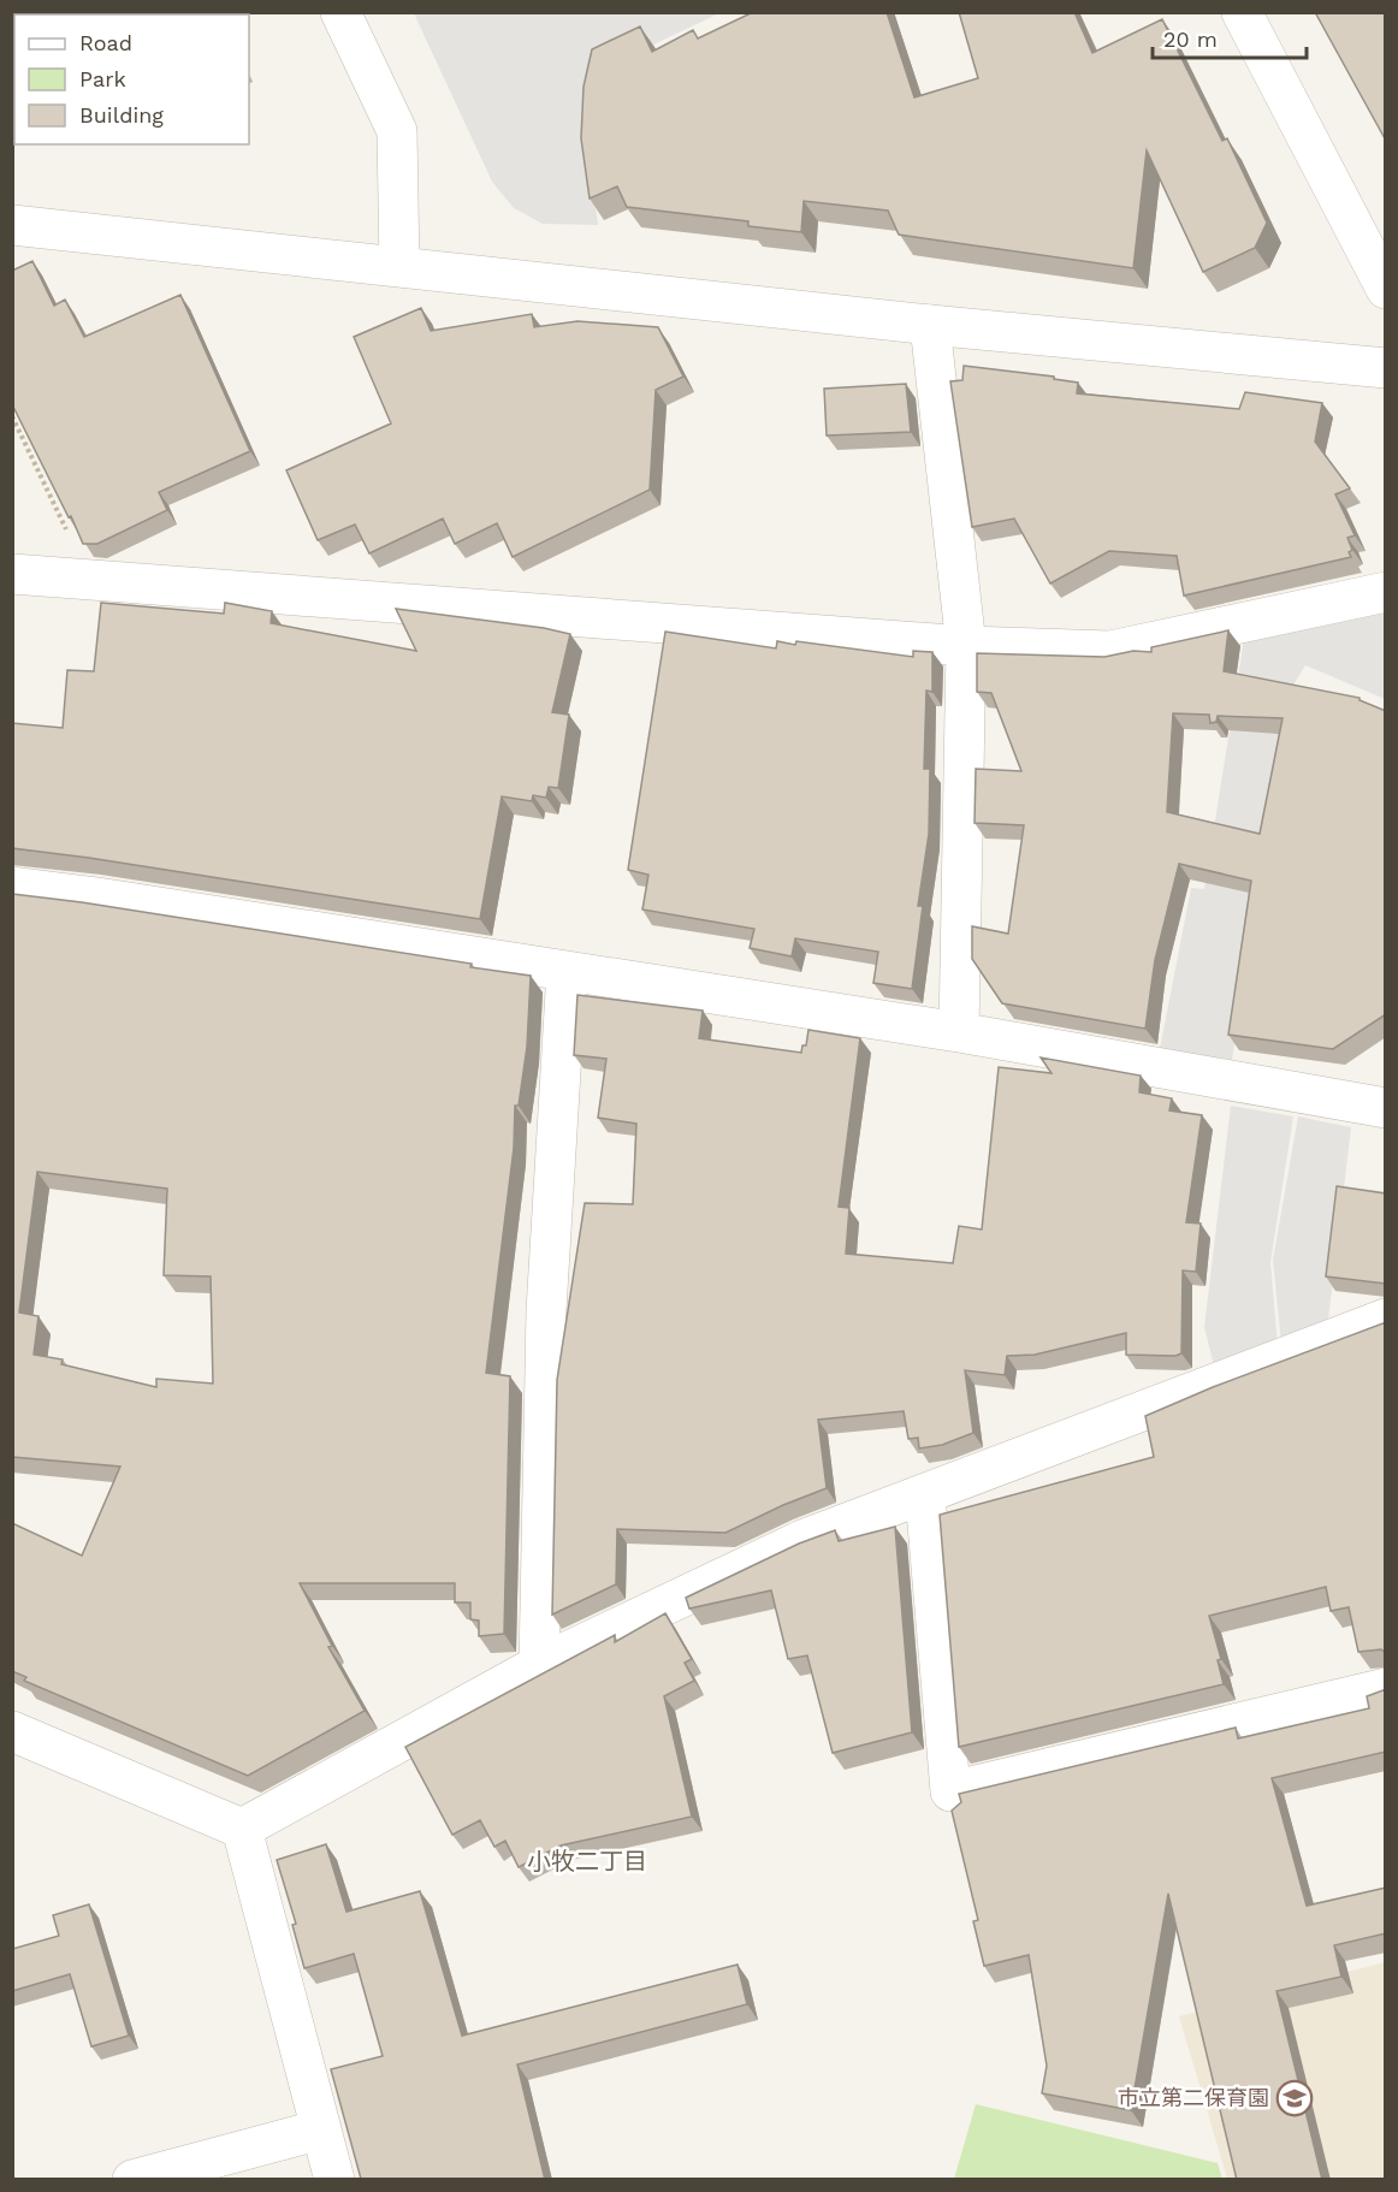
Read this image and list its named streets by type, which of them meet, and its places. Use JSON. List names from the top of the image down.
{
  "districts": ["小牧二丁目"],
  "places": {
    "school or university": ["市立第二保育園"]
  },
  "legend": ["Road", "Park", "Building"],
  "scale_bar": "20 m"
}
